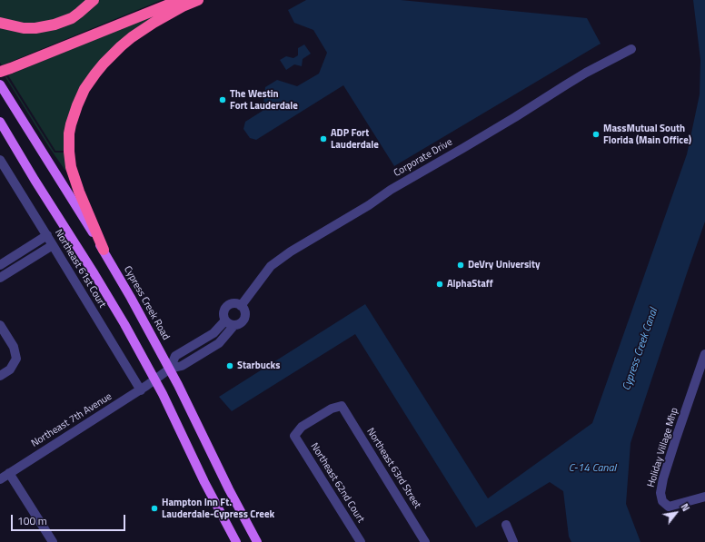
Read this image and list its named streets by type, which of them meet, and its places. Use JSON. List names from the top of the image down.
{
  "streets": {
    "main road": ["Cypress Creek Road"],
    "street": [
      "Corporate Drive",
      "Northeast 61st Court",
      "Northeast 7th Avenue",
      "Holiday Village Mhp",
      "Northeast 63rd Street",
      "Northeast 62nd Court"
    ]
  },
  "crossings": [
    ["Northeast 61st Court", "Northeast 7th Avenue"],
    ["Northeast 63rd Street", "Northeast 62nd Court"]
  ],
  "water": ["Cypress Creek Canal", "C-14 Canal"],
  "places": [
    "The Westin Fort Lauderdale",
    "MassMutual South Florida (Main Office)",
    "ADP Fort Lauderdale",
    "DeVry University",
    "AlphaStaff",
    "Starbucks",
    "Hampton Inn Ft. Lauderdale-Cypress Creek"
  ],
  "scale_bar": "100 m",
  "north": "top right"
}
